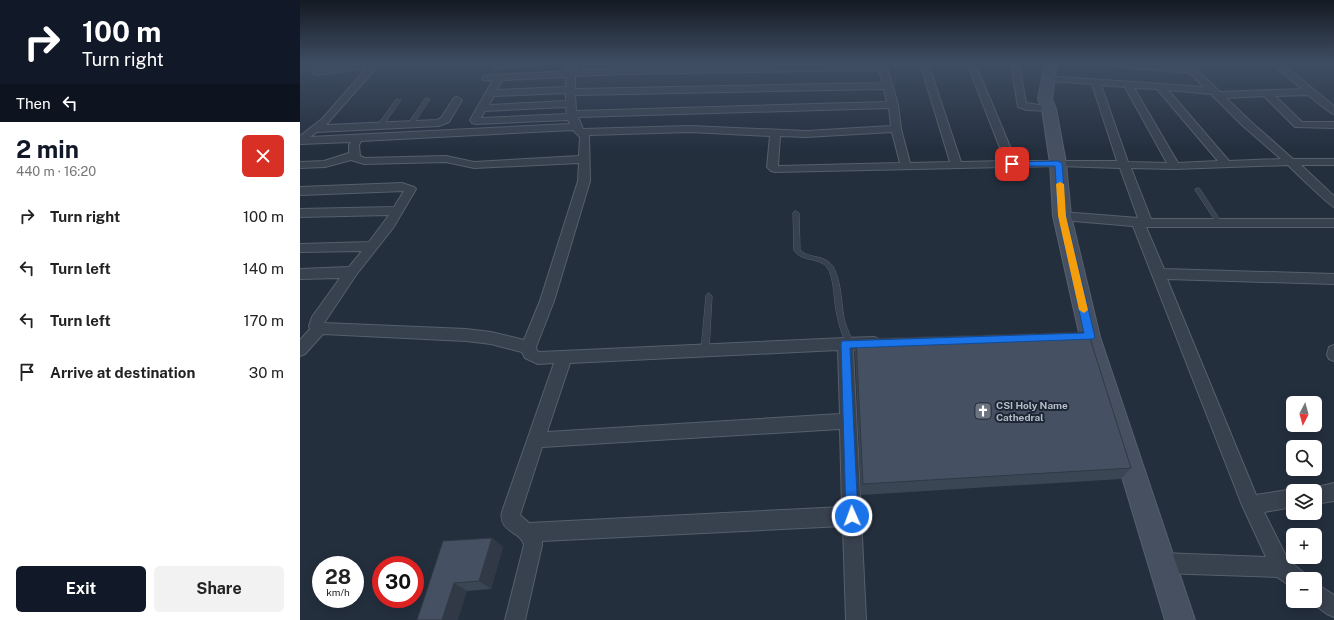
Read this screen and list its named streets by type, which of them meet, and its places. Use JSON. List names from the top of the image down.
{
  "places": {
    "church": ["CSI Holy Name Cathedral"]
  },
  "north": "bottom",
  "page": {
    "turn": ["100 m", "Turn right"],
    "then": "Then",
    "heading": ["2 min", "440 m · 16:20"],
    "list": [
      {
        "name": "Turn right",
        "value": "100 m"
      },
      {
        "name": "Turn left",
        "value": "140 m"
      },
      {
        "name": "Turn left",
        "value": "170 m"
      },
      {
        "name": "Arrive at destination",
        "value": "30 m"
      }
    ],
    "map_buttons": ["+", "−"],
    "speed": "28 km/h",
    "limit": "30",
    "buttons": ["Exit", "Share"]
  }
}
